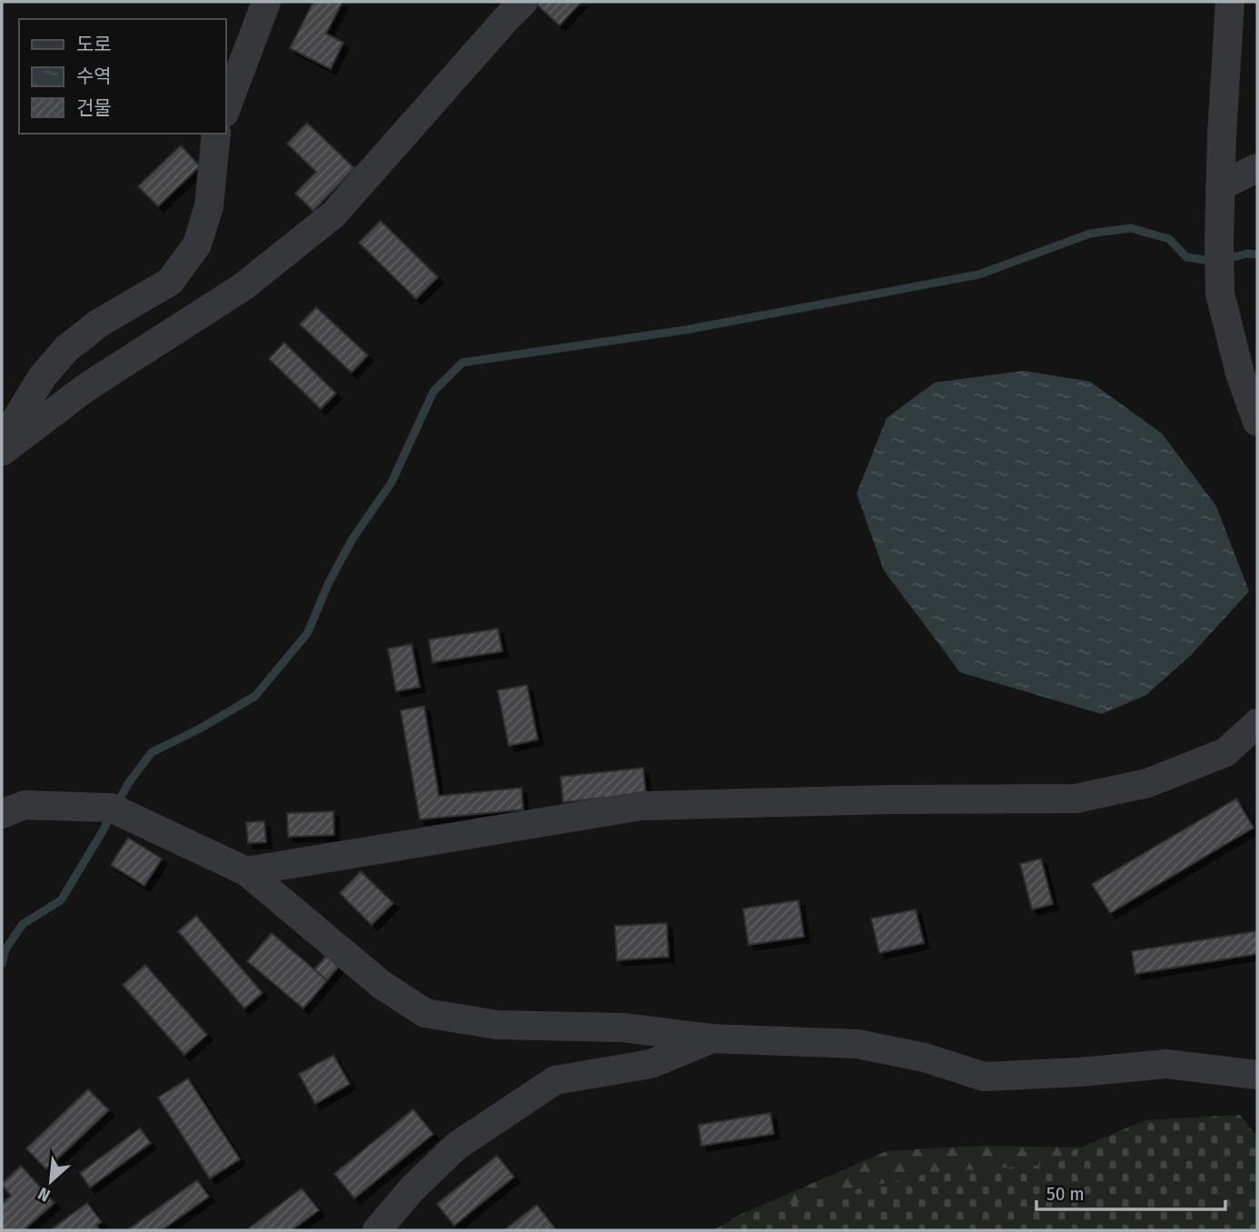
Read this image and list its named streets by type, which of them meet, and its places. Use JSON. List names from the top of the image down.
{
  "legend": ["도로", "수역", "건물"],
  "scale_bar": "50 m",
  "north": "bottom left"
}
